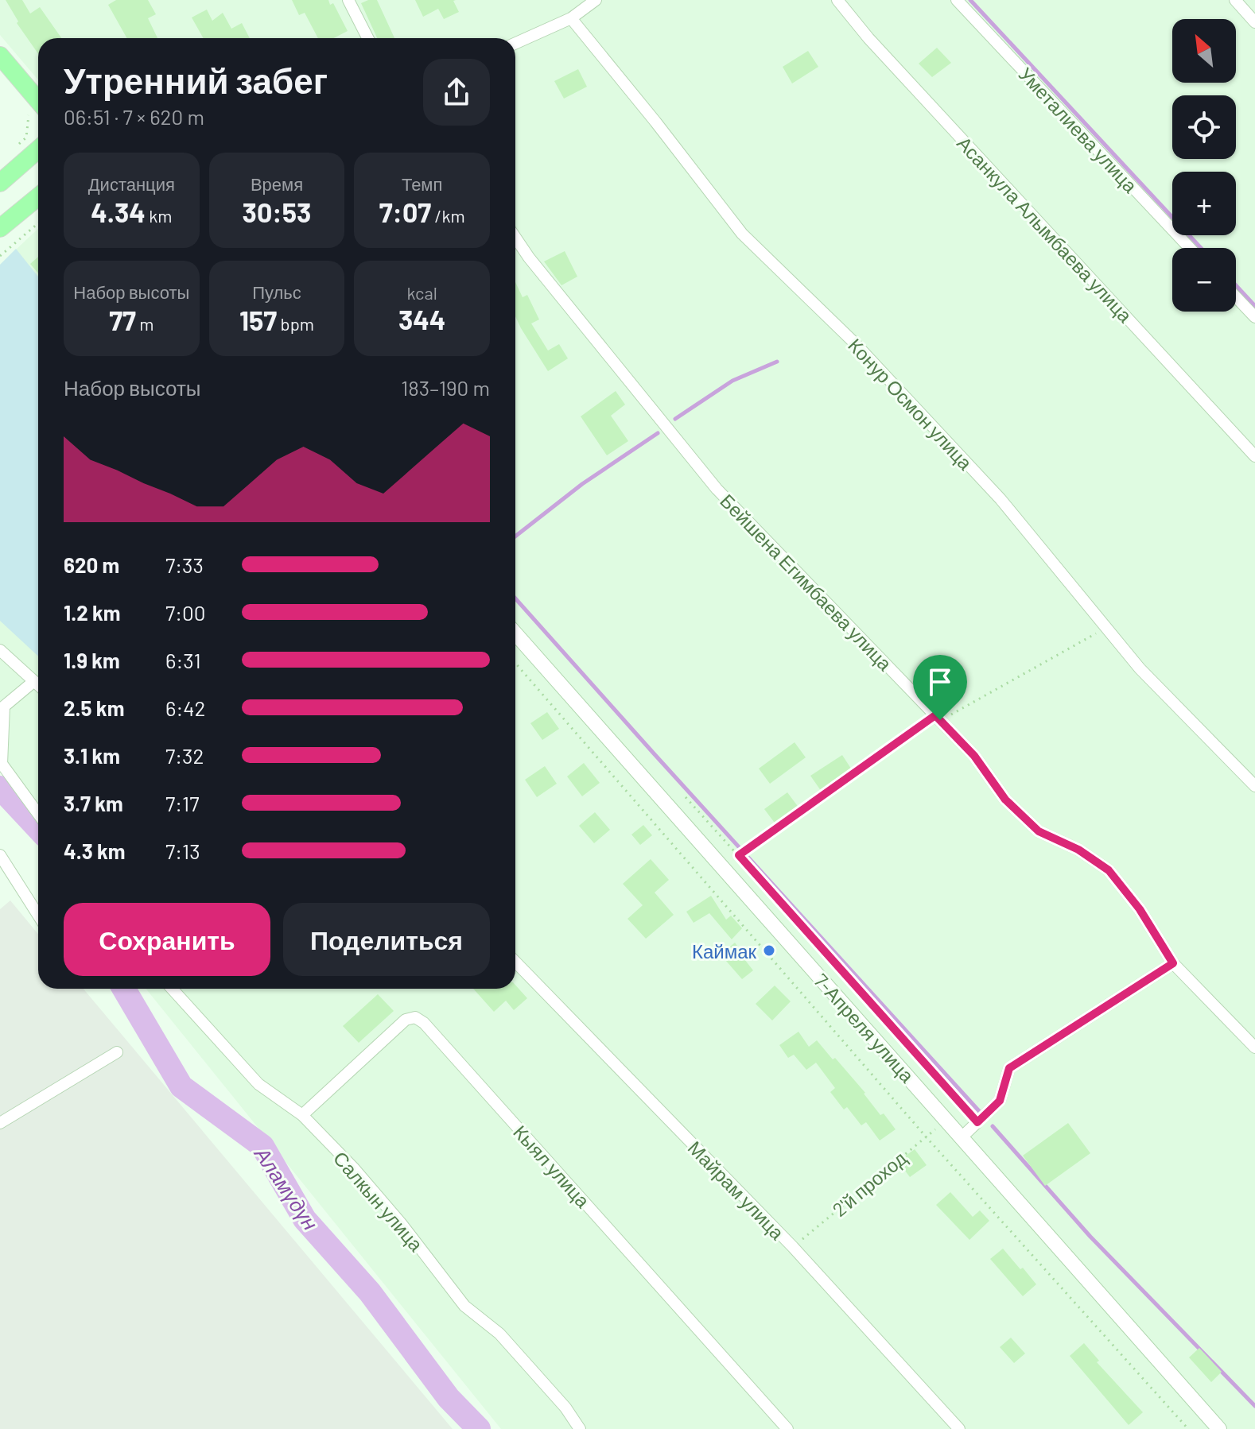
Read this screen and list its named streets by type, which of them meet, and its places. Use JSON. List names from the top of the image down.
{
  "streets": {
    "main road": ["7-Апреля улица"],
    "street": [
      "Уметалиева улица",
      "Асанкула Алымбаева улица",
      "Конур Осмон улица",
      "Бейшена Егимбаева улица",
      "Кыял улица",
      "Майрам улица",
      "Салкын улица"
    ],
    "path": ["2'й проход"]
  },
  "crossings": [
    ["7-Апреля улица", "2'й проход"],
    ["Кыял улица", "Салкын улица"],
    ["2'й проход", "Майрам улица"]
  ],
  "water": ["Аламүдүн"],
  "places": ["Каймак"],
  "north": "top left",
  "page": {
    "map_buttons": ["+", "−"],
    "heading": ["Утренний забег", "06:51 · 7 × 620 m"],
    "stats": [
      ["Дистанция", "4.34 km"],
      ["Время", "30:53"],
      ["Темп", "7:07 /km"],
      ["Набор высоты", "77 m"],
      ["Пульс", "157 bpm"],
      ["kcal", "344"]
    ],
    "chart": ["Набор высоты", "183–190 m"],
    "list": [
      {
        "name": "620 m",
        "note": "7:33"
      },
      {
        "name": "1.2 km",
        "note": "7:00"
      },
      {
        "name": "1.9 km",
        "note": "6:31"
      },
      {
        "name": "2.5 km",
        "note": "6:42"
      },
      {
        "name": "3.1 km",
        "note": "7:32"
      },
      {
        "name": "3.7 km",
        "note": "7:17"
      },
      {
        "name": "4.3 km",
        "note": "7:13"
      }
    ],
    "buttons": ["Сохранить", "Поделиться"]
  }
}
